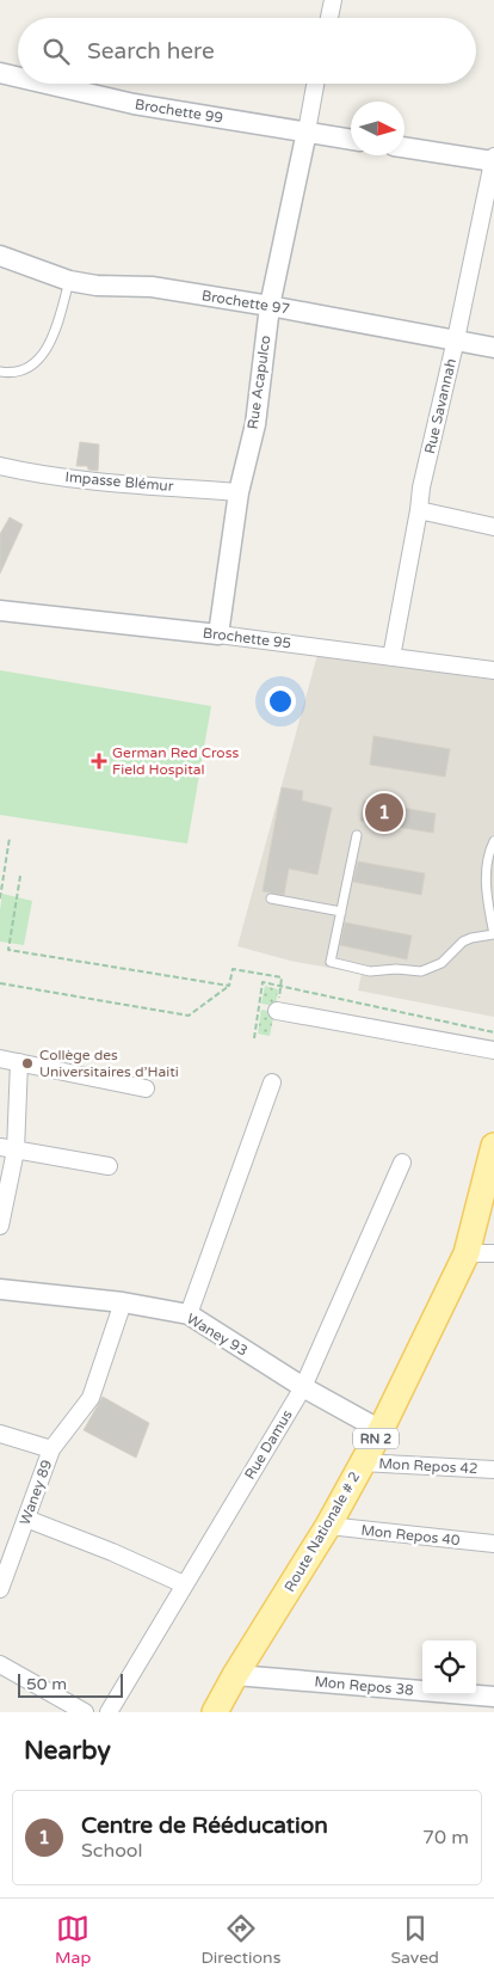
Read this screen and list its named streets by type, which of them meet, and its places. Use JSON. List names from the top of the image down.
{
  "streets": {
    "main road": ["RN 2", "Route Nationale # 2"],
    "street": [
      "Brochette 99",
      "Brochette 97",
      "Rue Acapulco",
      "Rue Savannah",
      "Impasse Blémur",
      "Brochette 95",
      "Waney 93",
      "Rue Damus",
      "Mon Repos 42",
      "Waney 89",
      "Mon Repos 40",
      "Mon Repos 38"
    ]
  },
  "crossings": [
    ["Brochette 99", "Rue Acapulco"],
    ["Brochette 97", "Rue Acapulco"],
    ["Brochette 97", "Rue Savannah"],
    ["Rue Acapulco", "Impasse Blémur"],
    ["Rue Acapulco", "Brochette 95"],
    ["Rue Savannah", "Brochette 95"],
    ["Waney 93", "Rue Damus"],
    ["Waney 93", "Waney 89"],
    ["Waney 93", "Route Nationale # 2"],
    ["Mon Repos 42", "Route Nationale # 2"],
    ["Route Nationale # 2", "Mon Repos 40"],
    ["Route Nationale # 2", "Mon Repos 38"]
  ],
  "places": {
    "health": ["German Red Cross Field Hospital"],
    "other": ["Collège des Universitaires d’Haiti"]
  },
  "scale_bar": "50 m",
  "north": "right",
  "page": {
    "search": "Search here",
    "pins": "1",
    "scale": "50 m",
    "heading": "Nearby",
    "list": [
      {
        "mark": "1",
        "name": "Centre de Rééducation",
        "note": "School",
        "value": "70 m"
      }
    ],
    "nav": ["Map", "Directions", "Saved"]
  }
}
